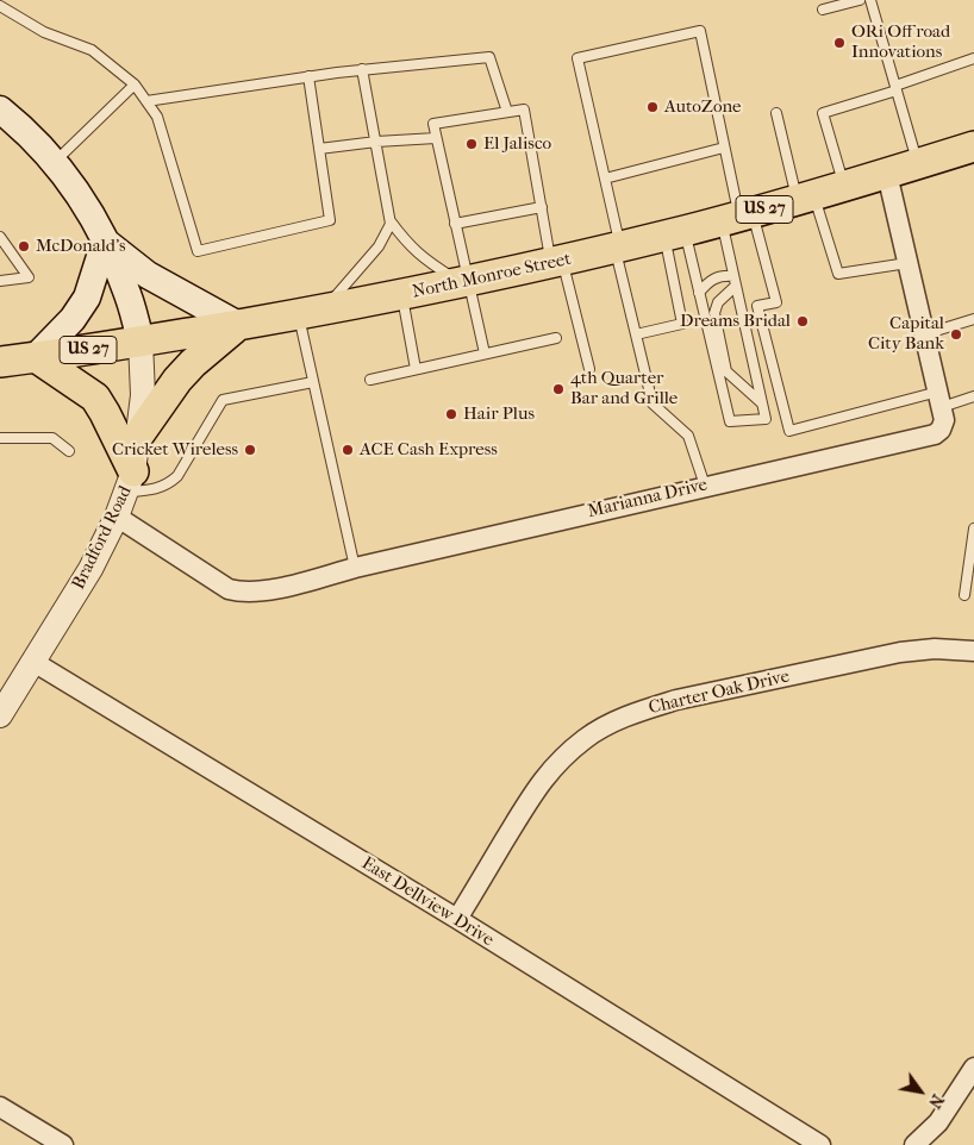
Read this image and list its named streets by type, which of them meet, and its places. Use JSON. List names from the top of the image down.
{
  "streets": {
    "main road": ["US 27", "North Monroe Street"],
    "street": [
      "Marianna Drive",
      "Bradford Road",
      "Charter Oak Drive",
      "East Dellview Drive"
    ]
  },
  "crossings": [
    ["North Monroe Street", "Marianna Drive"],
    ["North Monroe Street", "Bradford Road"],
    ["Marianna Drive", "Bradford Road"],
    ["Bradford Road", "East Dellview Drive"],
    ["Charter Oak Drive", "East Dellview Drive"]
  ],
  "places": [
    "ORi Off road Innovations",
    "AutoZone",
    "El Jalisco",
    "McDonald's",
    "Dreams Bridal",
    "Capital City Bank",
    "4th Quarter Bar and Grille",
    "Hair Plus",
    "Cricket Wireless",
    "ACE Cash Express"
  ],
  "north": "bottom right"
}
